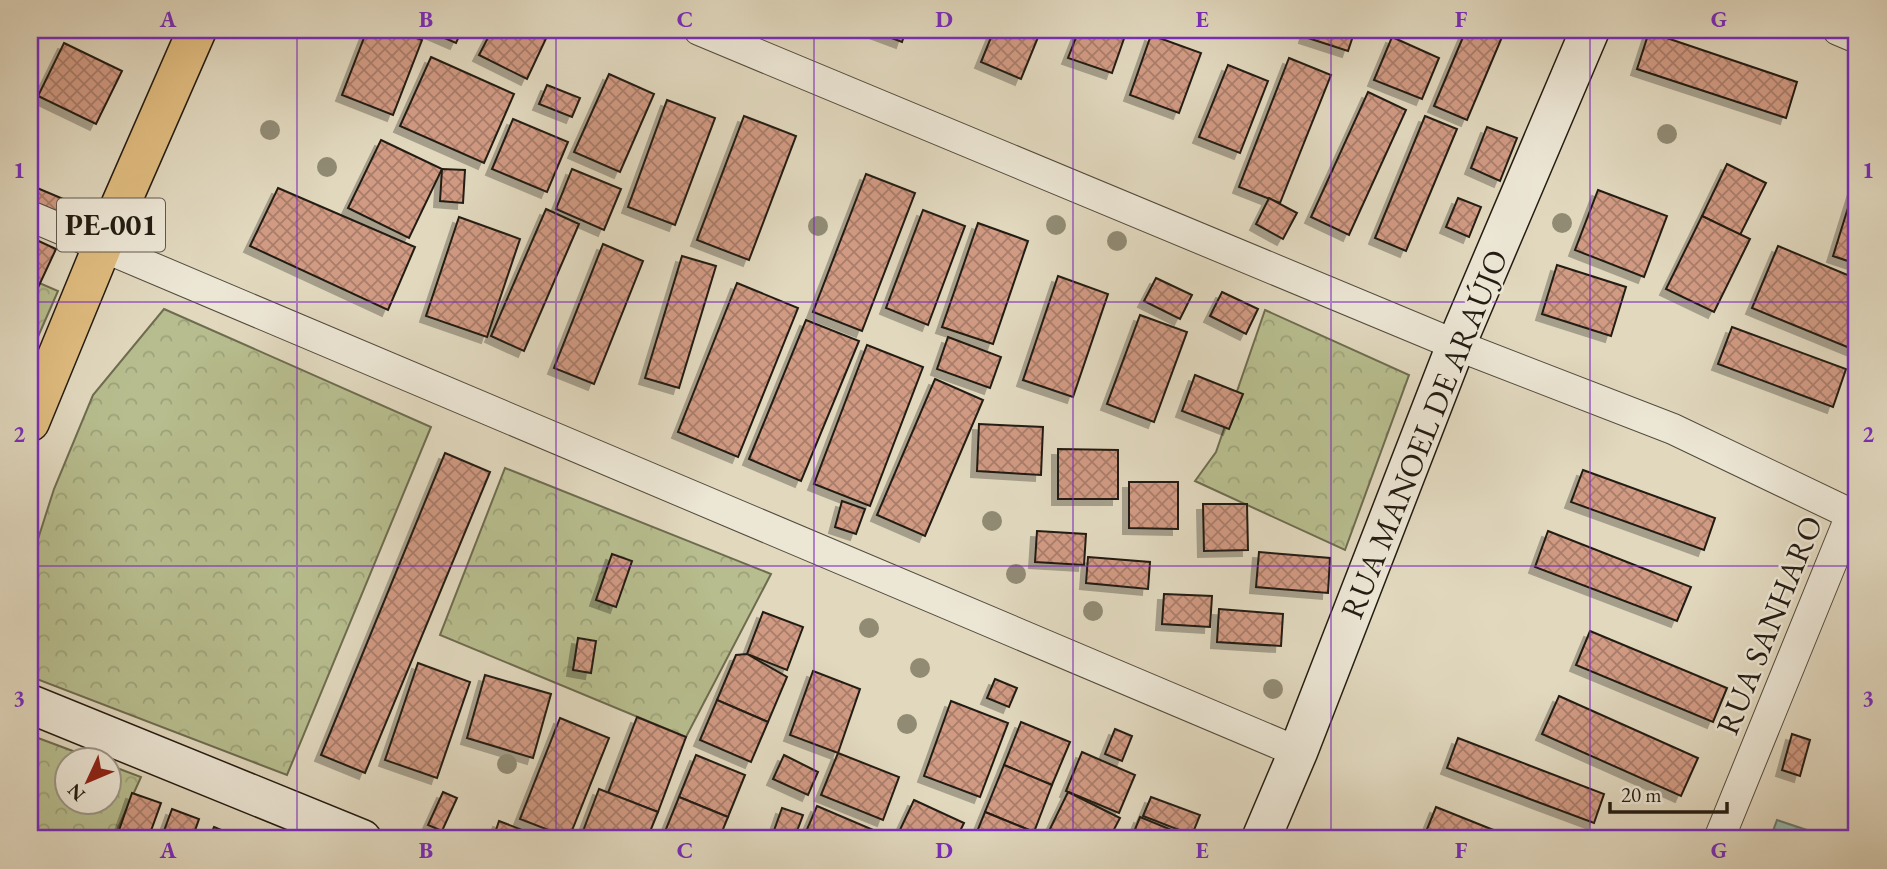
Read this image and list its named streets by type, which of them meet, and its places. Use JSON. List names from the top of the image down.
{
  "streets": {
    "main road": ["PE-001"],
    "street": ["RUA MANOEL DE ARAÚJO", "RUA SANHARO"]
  },
  "scale_bar": "20 m",
  "north": "bottom left",
  "grid": {
    "columns": [
      "A",
      "B",
      "C",
      "D",
      "E",
      "F",
      "G"
    ],
    "rows": ["1", "2", "3"]
  }
}
